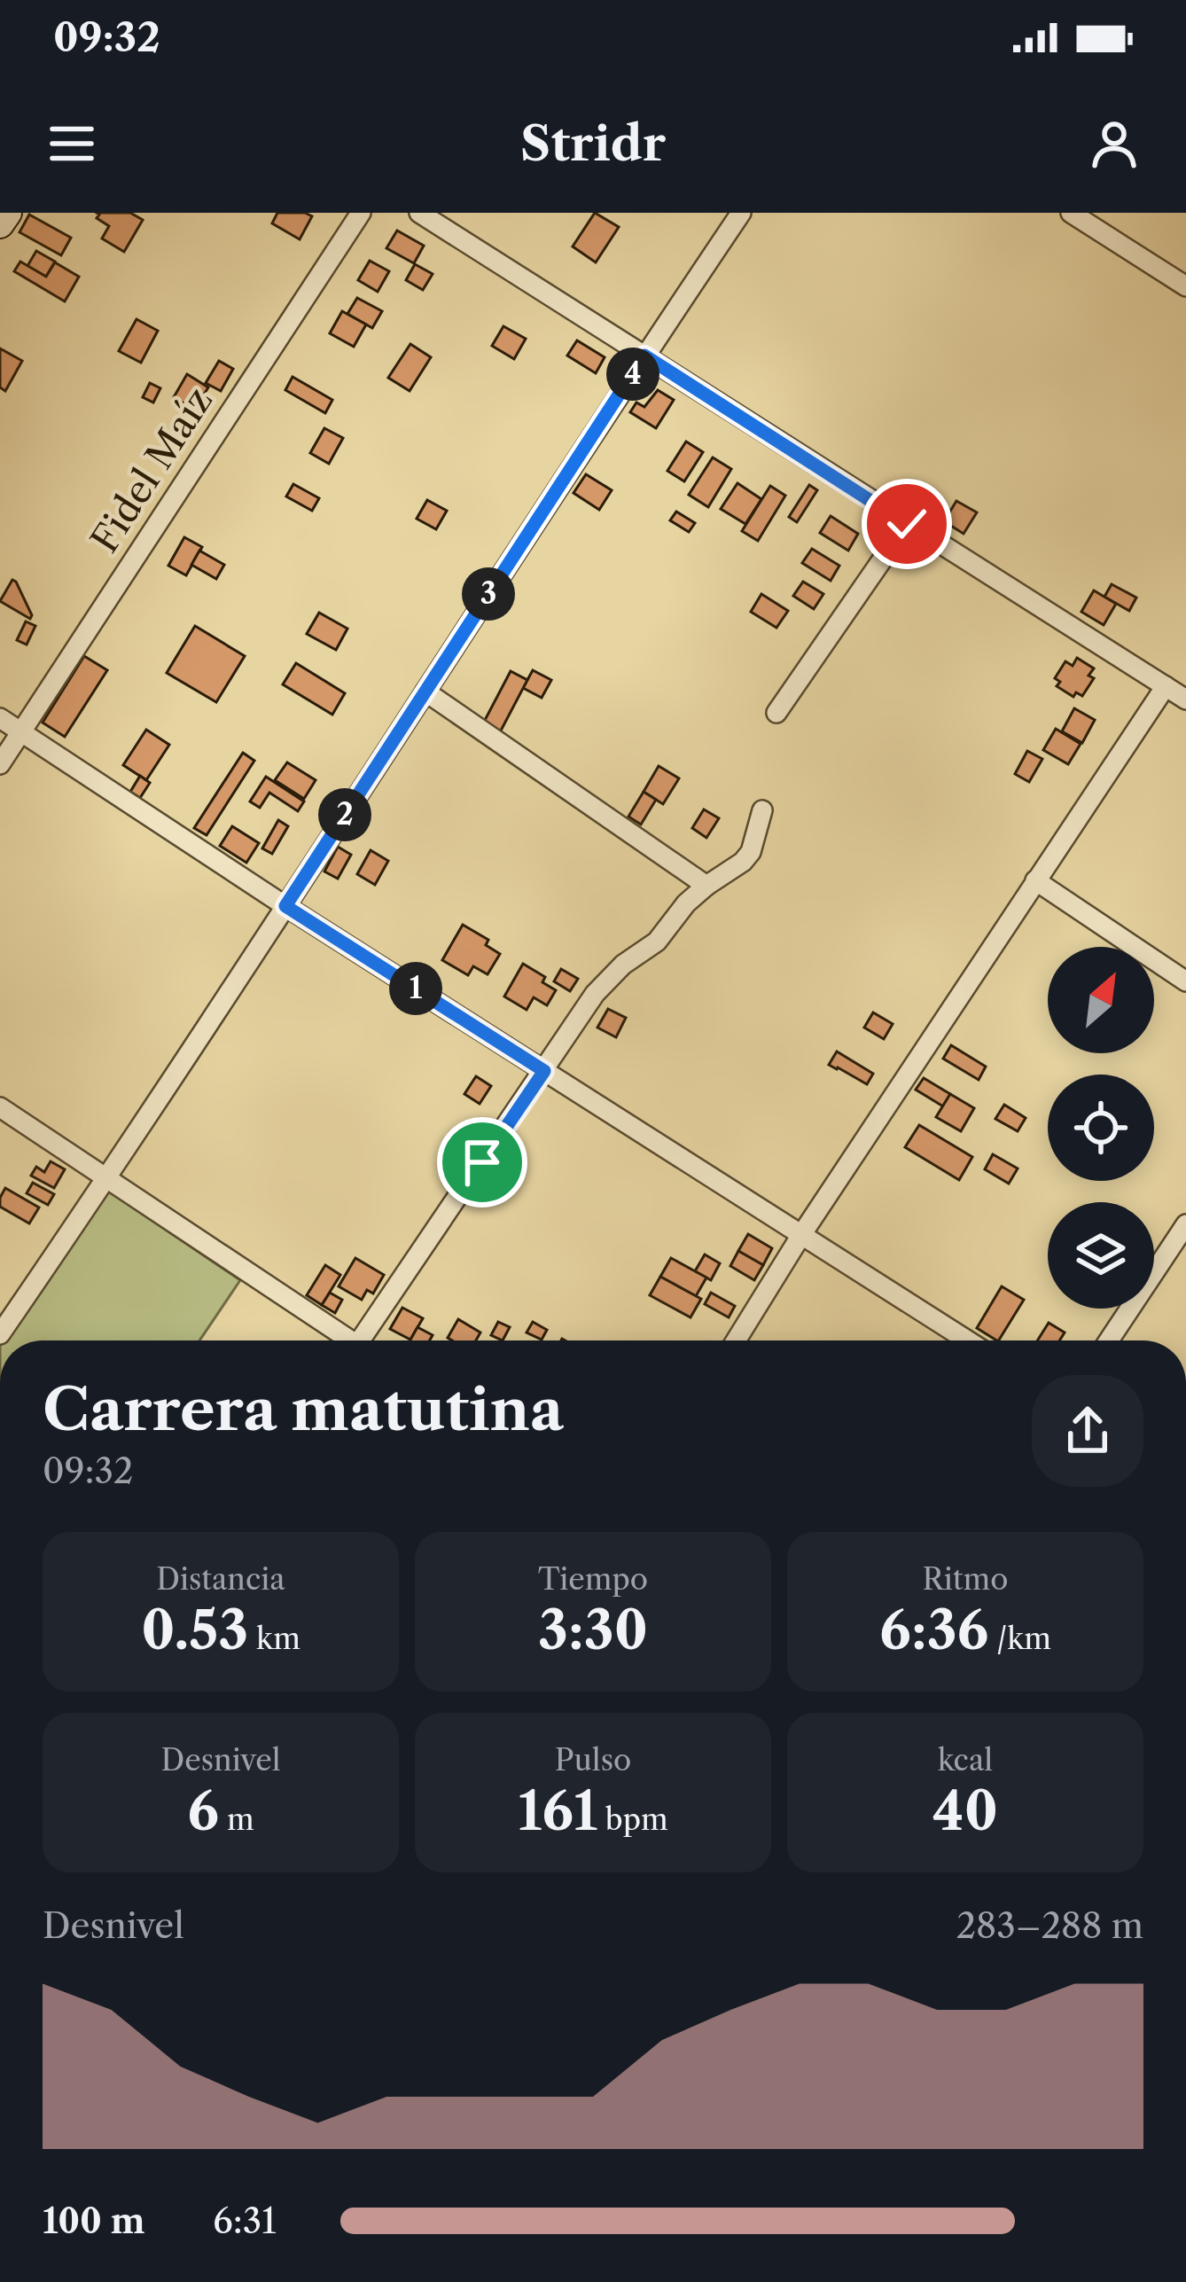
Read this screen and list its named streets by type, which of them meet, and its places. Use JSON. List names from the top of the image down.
{
  "streets": {
    "street": ["Fidel Maíz"]
  },
  "north": "top right",
  "page": {
    "status": "09:32",
    "header": "Stridr",
    "pins": [
      "4",
      "3",
      "2",
      "1"
    ],
    "heading": ["Carrera matutina", "09:32"],
    "stats": [
      ["Distancia", "0.53 km"],
      ["Tiempo", "3:30"],
      ["Ritmo", "6:36 /km"],
      ["Desnivel", "6 m"],
      ["Pulso", "161 bpm"],
      ["kcal", "40"]
    ],
    "chart": ["Desnivel", "283–288 m"],
    "list": [
      {
        "name": "100 m",
        "note": "6:31"
      }
    ]
  }
}
